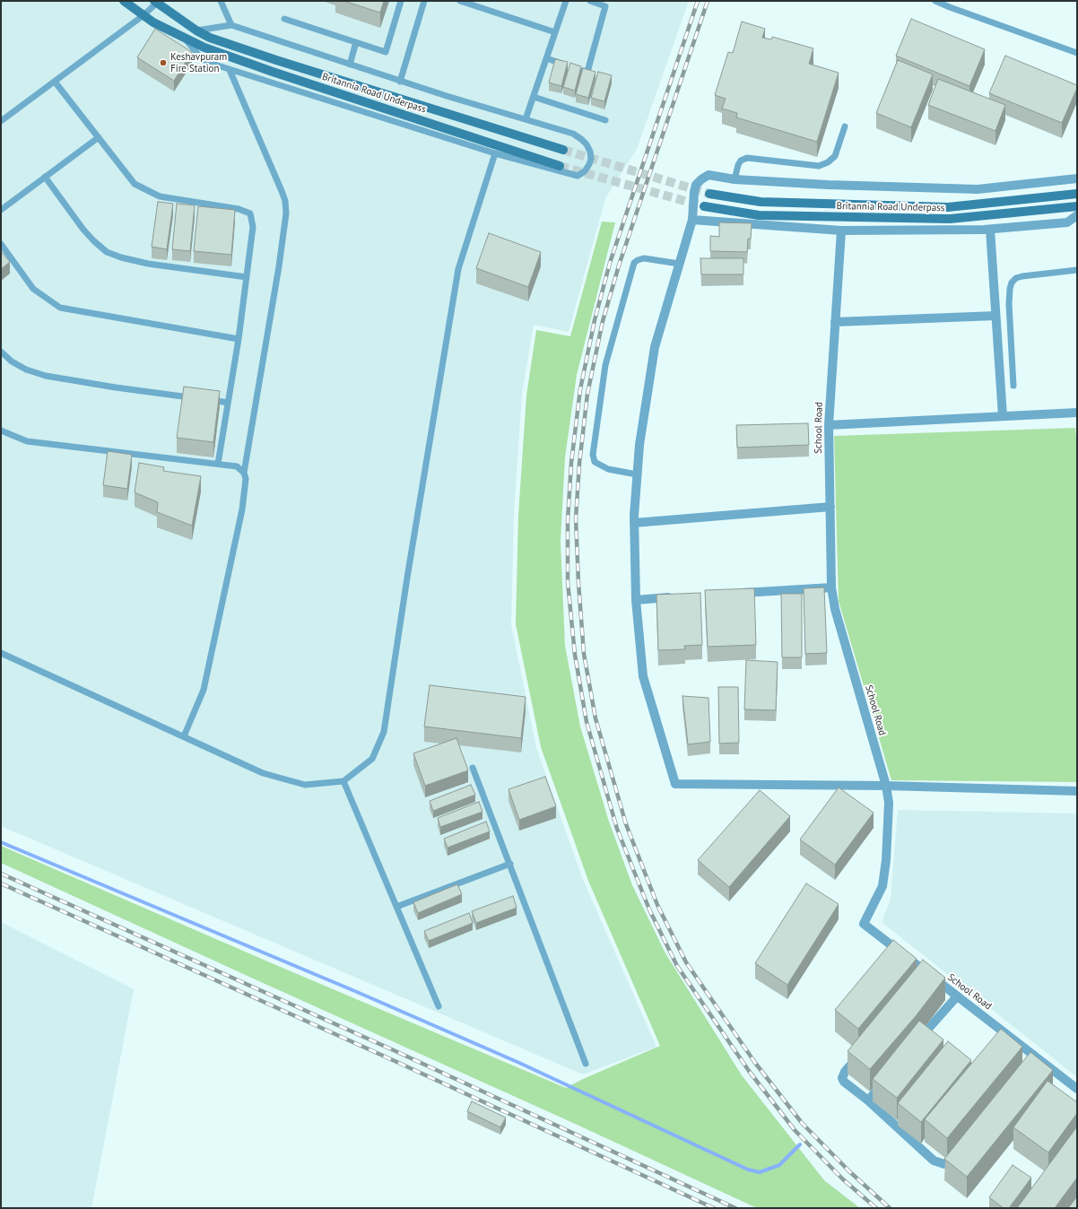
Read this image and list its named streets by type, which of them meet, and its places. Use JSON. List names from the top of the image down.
{
  "streets": {
    "main road": ["Britannia Road Underpass"],
    "street": ["School Road"]
  },
  "places": ["Keshavpuram Fire Station"]
}
